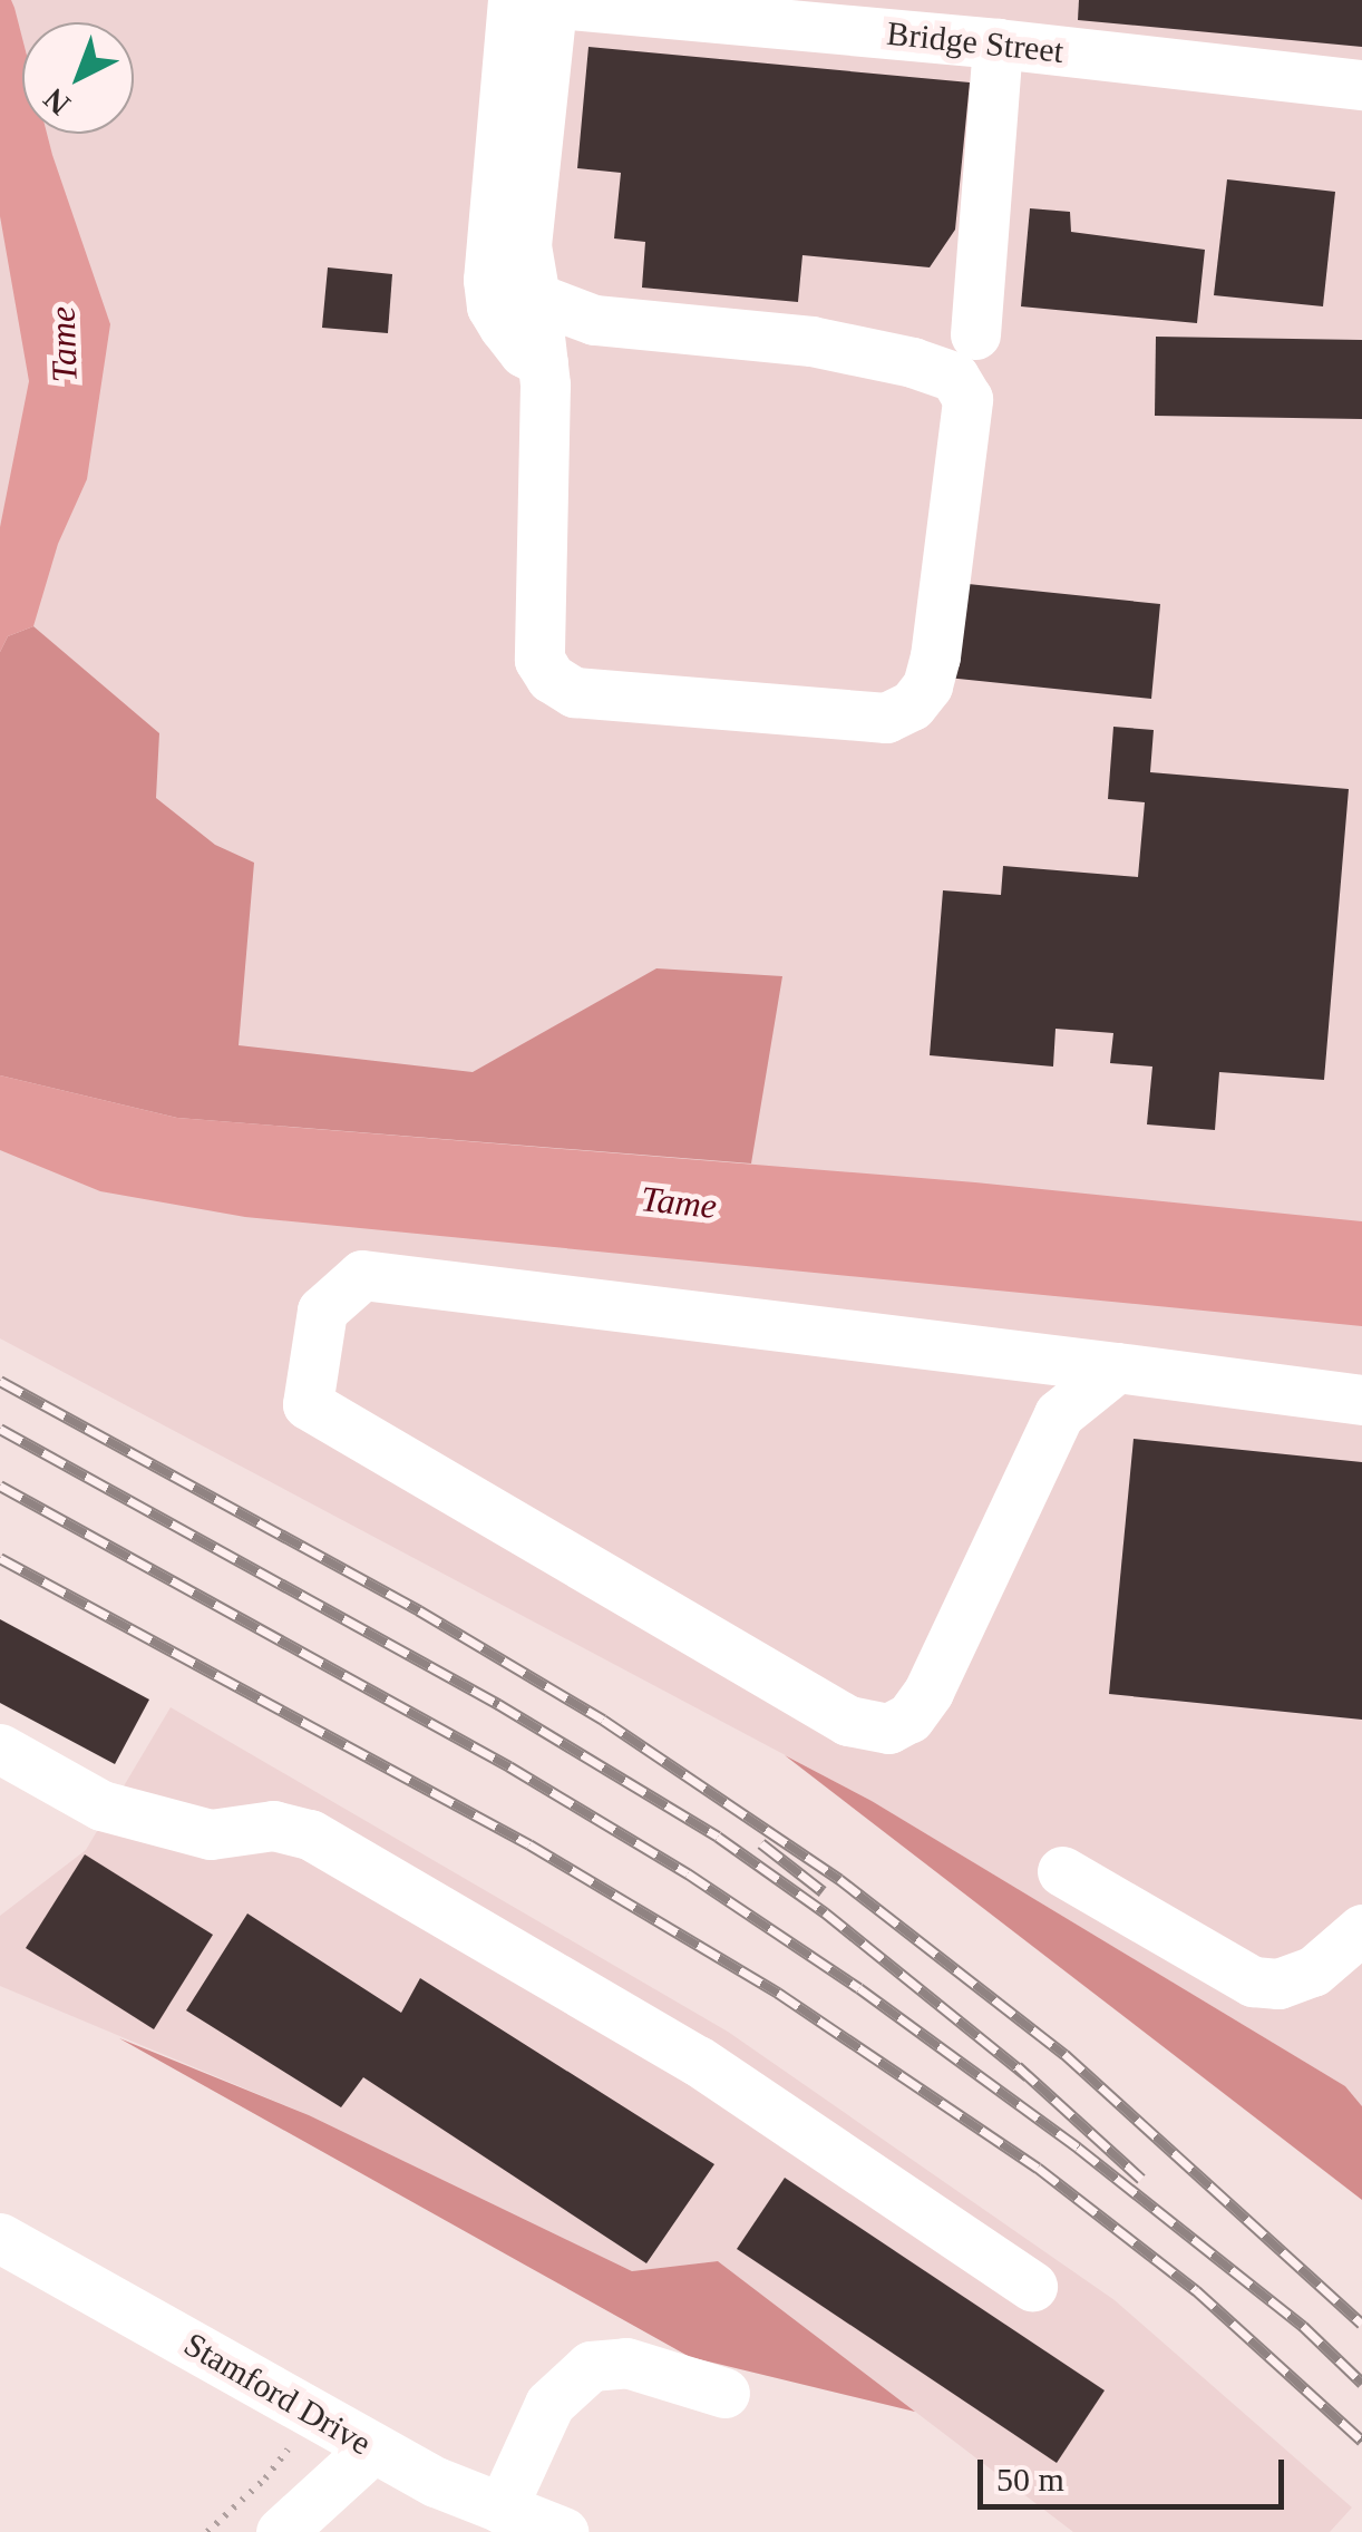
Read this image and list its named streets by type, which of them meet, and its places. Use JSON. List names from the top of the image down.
{
  "streets": {
    "street": ["Bridge Street", "Stamford Drive"]
  },
  "water": ["Tame"],
  "scale_bar": "50 m",
  "north": "bottom left"
}
